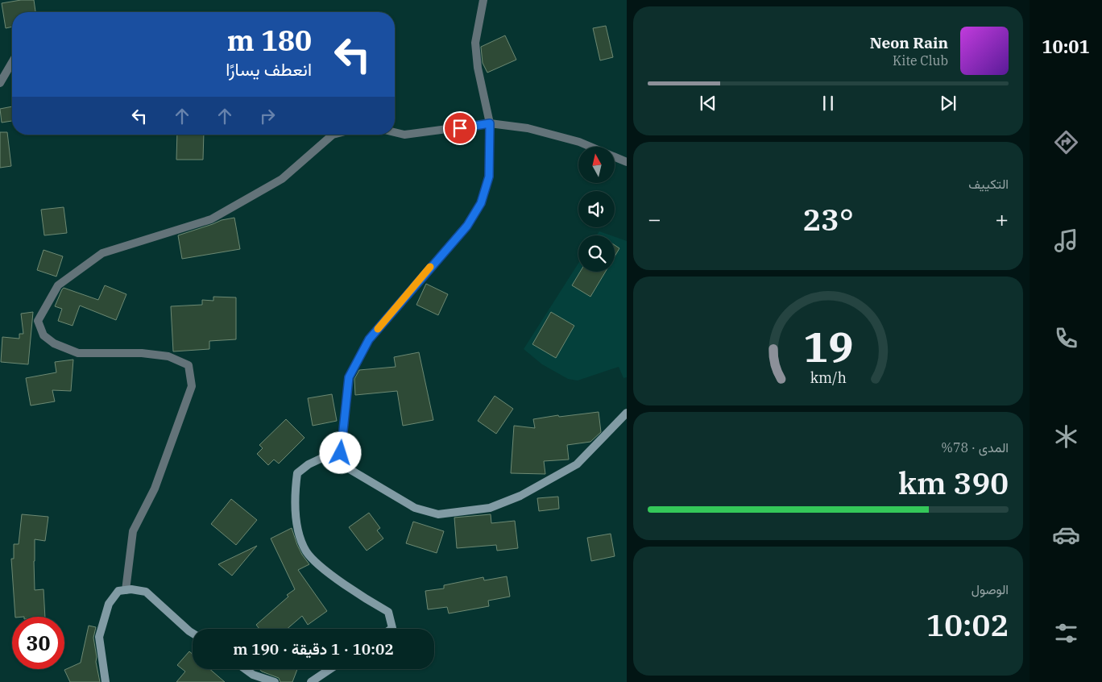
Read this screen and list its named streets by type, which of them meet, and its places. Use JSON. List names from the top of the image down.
{
  "north": "top",
  "page": {
    "tabs": "10:01",
    "turn": ["180 m", "انعطف يسارًا"],
    "song": ["Neon Rain", "Kite Club"],
    "tile": [
      "التكييف",
      ["المدى · 78%", "390 km"],
      ["الوصول", "10:02"]
    ],
    "heat": ["−", "23°", "+"],
    "limit": "30",
    "trip": "10:02 · 1 دقيقة · 190 m",
    "gauge": ["19", "km/h"]
  }
}
